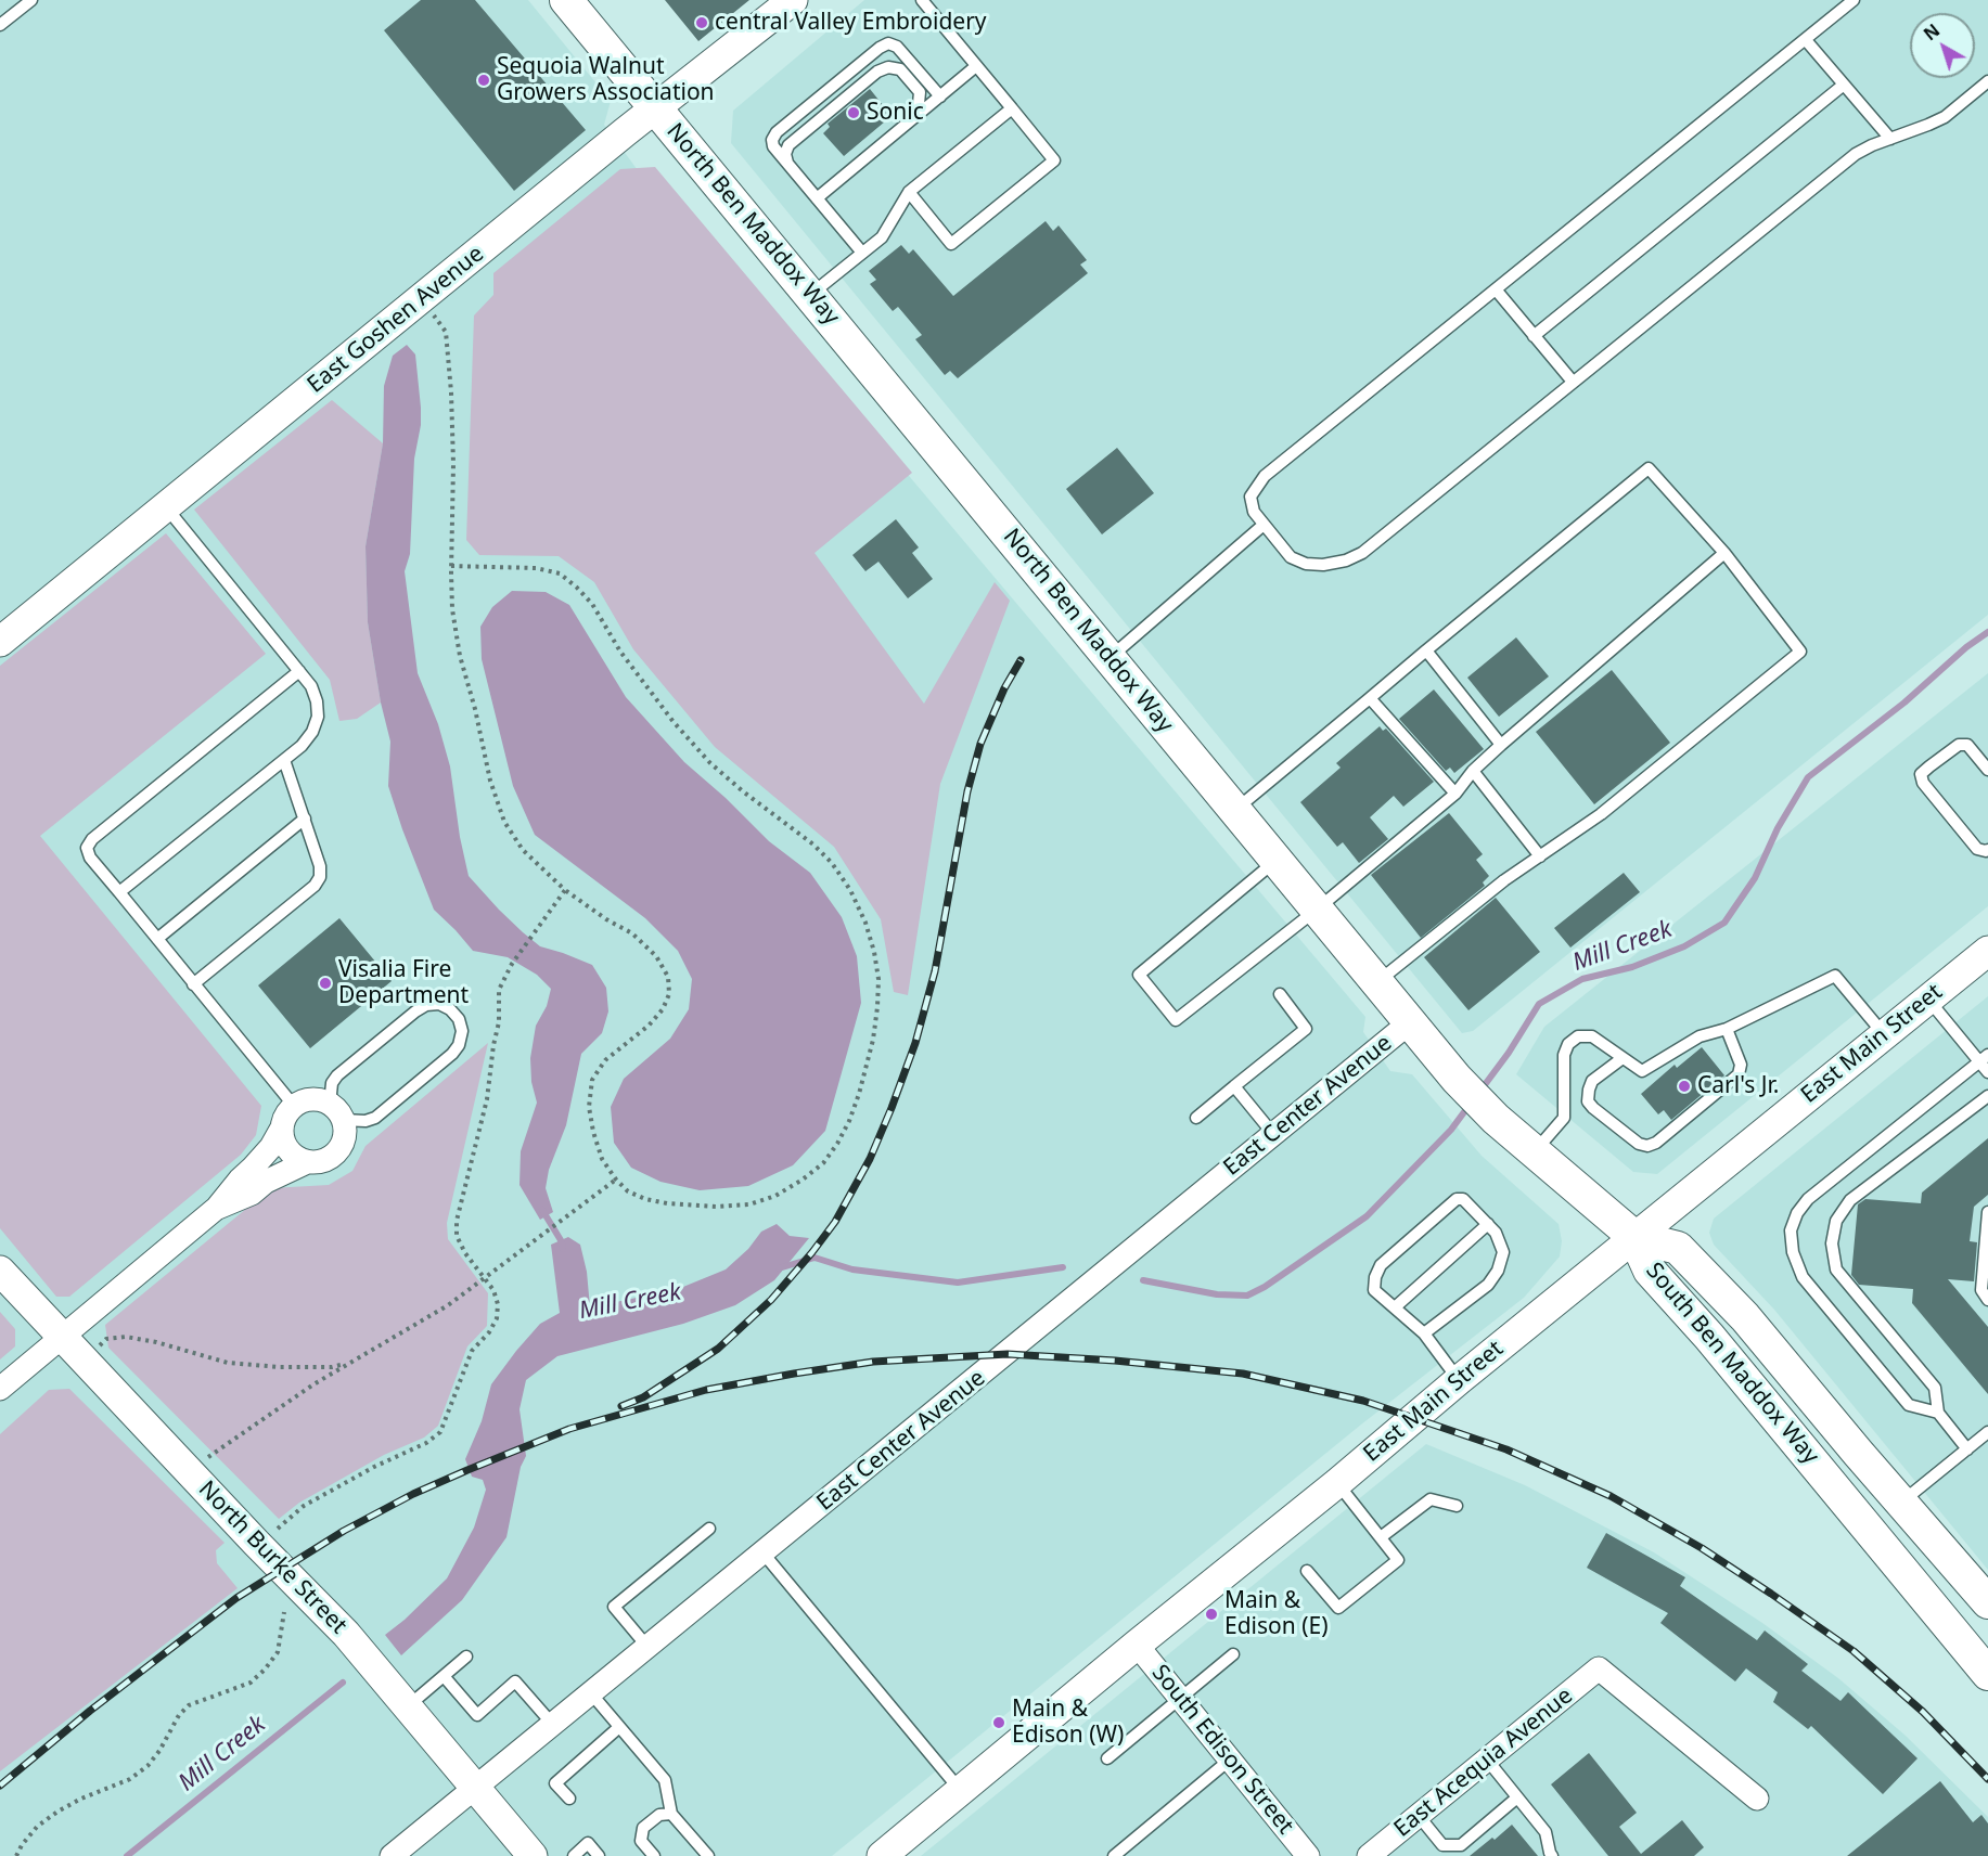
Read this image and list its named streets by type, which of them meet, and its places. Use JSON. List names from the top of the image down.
{
  "streets": {
    "main road": ["North Ben Maddox Way", "South Ben Maddox Way"],
    "street": [
      "East Goshen Avenue",
      "East Main Street",
      "East Center Avenue",
      "North Burke Street",
      "South Edison Street",
      "East Acequia Avenue"
    ]
  },
  "crossings": [
    ["North Ben Maddox Way", "East Goshen Avenue"],
    ["North Ben Maddox Way", "East Main Street"],
    ["North Ben Maddox Way", "East Center Avenue"],
    ["North Ben Maddox Way", "South Ben Maddox Way"],
    ["East Main Street", "South Ben Maddox Way"],
    ["East Main Street", "South Edison Street"],
    ["East Center Avenue", "North Burke Street"]
  ],
  "water": ["Mill Creek"],
  "places": [
    "central Valley Embroidery",
    "Sequoia Walnut Growers Association",
    "Sonic",
    "Visalia Fire Department",
    "Carl's Jr.",
    "Main & Edison (E)",
    "Main & Edison (W)"
  ],
  "north": "top left"
}
